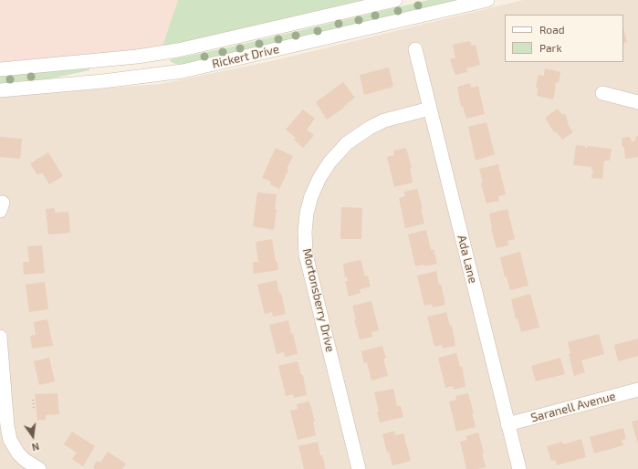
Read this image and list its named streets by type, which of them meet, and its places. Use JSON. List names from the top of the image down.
{
  "streets": {
    "street": [
      "Rickert Drive",
      "Ada Lane",
      "Mortonsberry Drive",
      "Saranell Avenue"
    ]
  },
  "crossings": [
    ["Ada Lane", "Mortonsberry Drive"],
    ["Ada Lane", "Saranell Avenue"]
  ],
  "legend": ["Road", "Park"],
  "north": "bottom"
}
